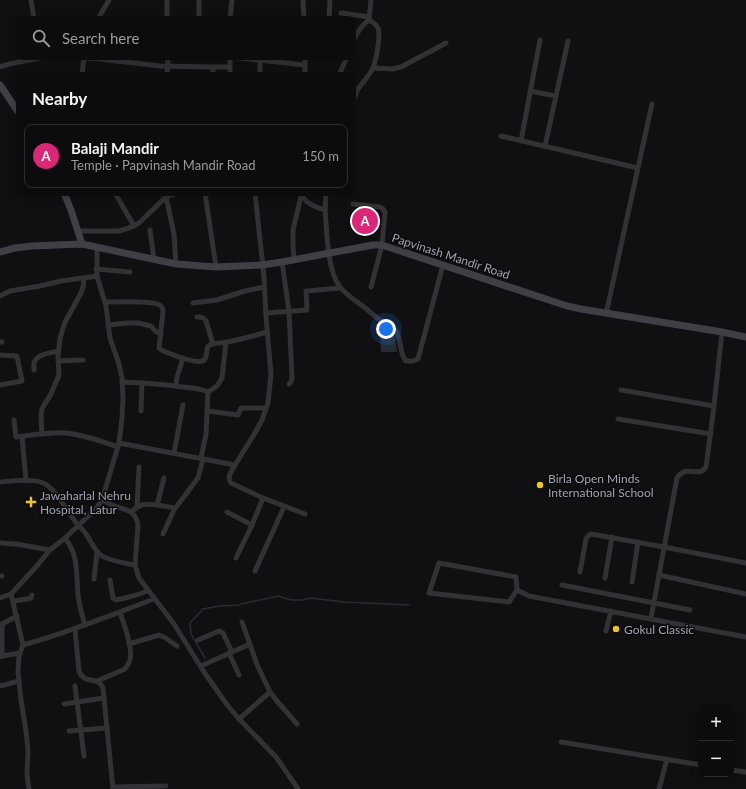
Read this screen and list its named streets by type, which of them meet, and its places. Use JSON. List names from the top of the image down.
{
  "streets": {
    "street": ["Papvinash Mandir Road"]
  },
  "places": {
    "other": ["Birla Open Minds International School", "Gokul Classic"],
    "health": ["Jawaharlal Nehru Hospital, Latur"]
  },
  "page": {
    "search": "Search here",
    "heading": "Nearby",
    "list": [
      {
        "mark": "A",
        "name": "Balaji Mandir",
        "note": "Temple · Papvinash Mandir Road",
        "value": "150 m"
      }
    ],
    "pins": "A",
    "map_buttons": ["+", "−"]
  }
}
